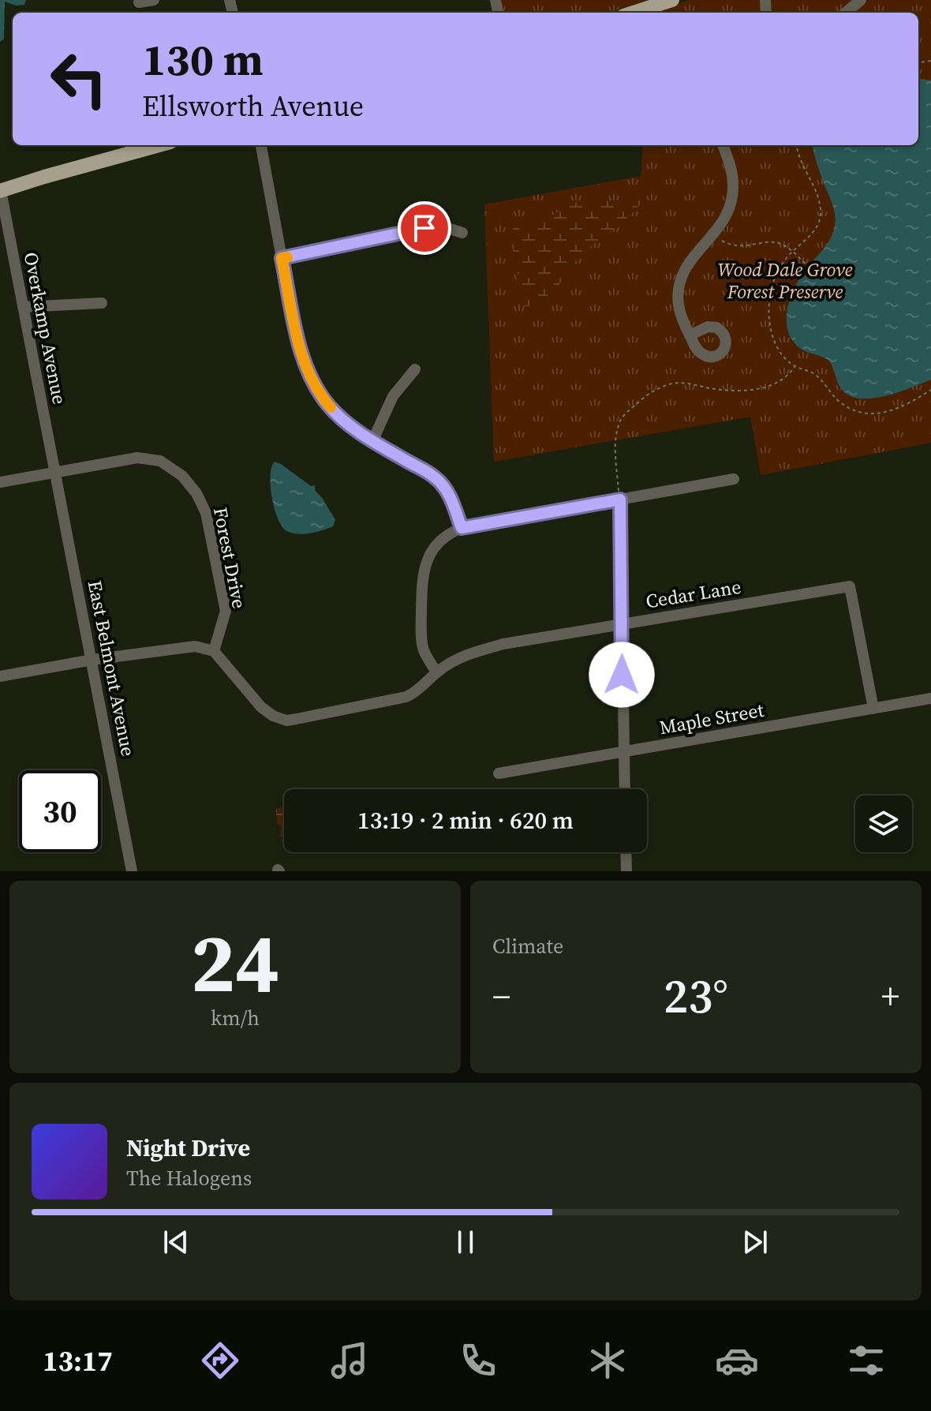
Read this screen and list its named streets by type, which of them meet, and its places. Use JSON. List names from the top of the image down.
{
  "streets": {
    "street": [
      "Overkamp Avenue",
      "Forest Drive",
      "Cedar Lane",
      "East Belmont Avenue",
      "Maple Street"
    ]
  },
  "crossings": [
    ["Overkamp Avenue", "Forest Drive"],
    ["Overkamp Avenue", "East Belmont Avenue"],
    ["Forest Drive", "Cedar Lane"],
    ["Forest Drive", "East Belmont Avenue"],
    ["Cedar Lane", "Maple Street"]
  ],
  "parks": ["Wood Dale Grove Forest Preserve"],
  "page": {
    "turn": ["130 m", "Ellsworth Avenue"],
    "limit": "30",
    "trip": "13:19 · 2 min · 620 m",
    "tile": [
      ["24", "km/h"],
      "Climate"
    ],
    "heat": ["−", "23°", "+"],
    "song": ["Night Drive", "The Halogens"],
    "tabs": "13:17"
  }
}
